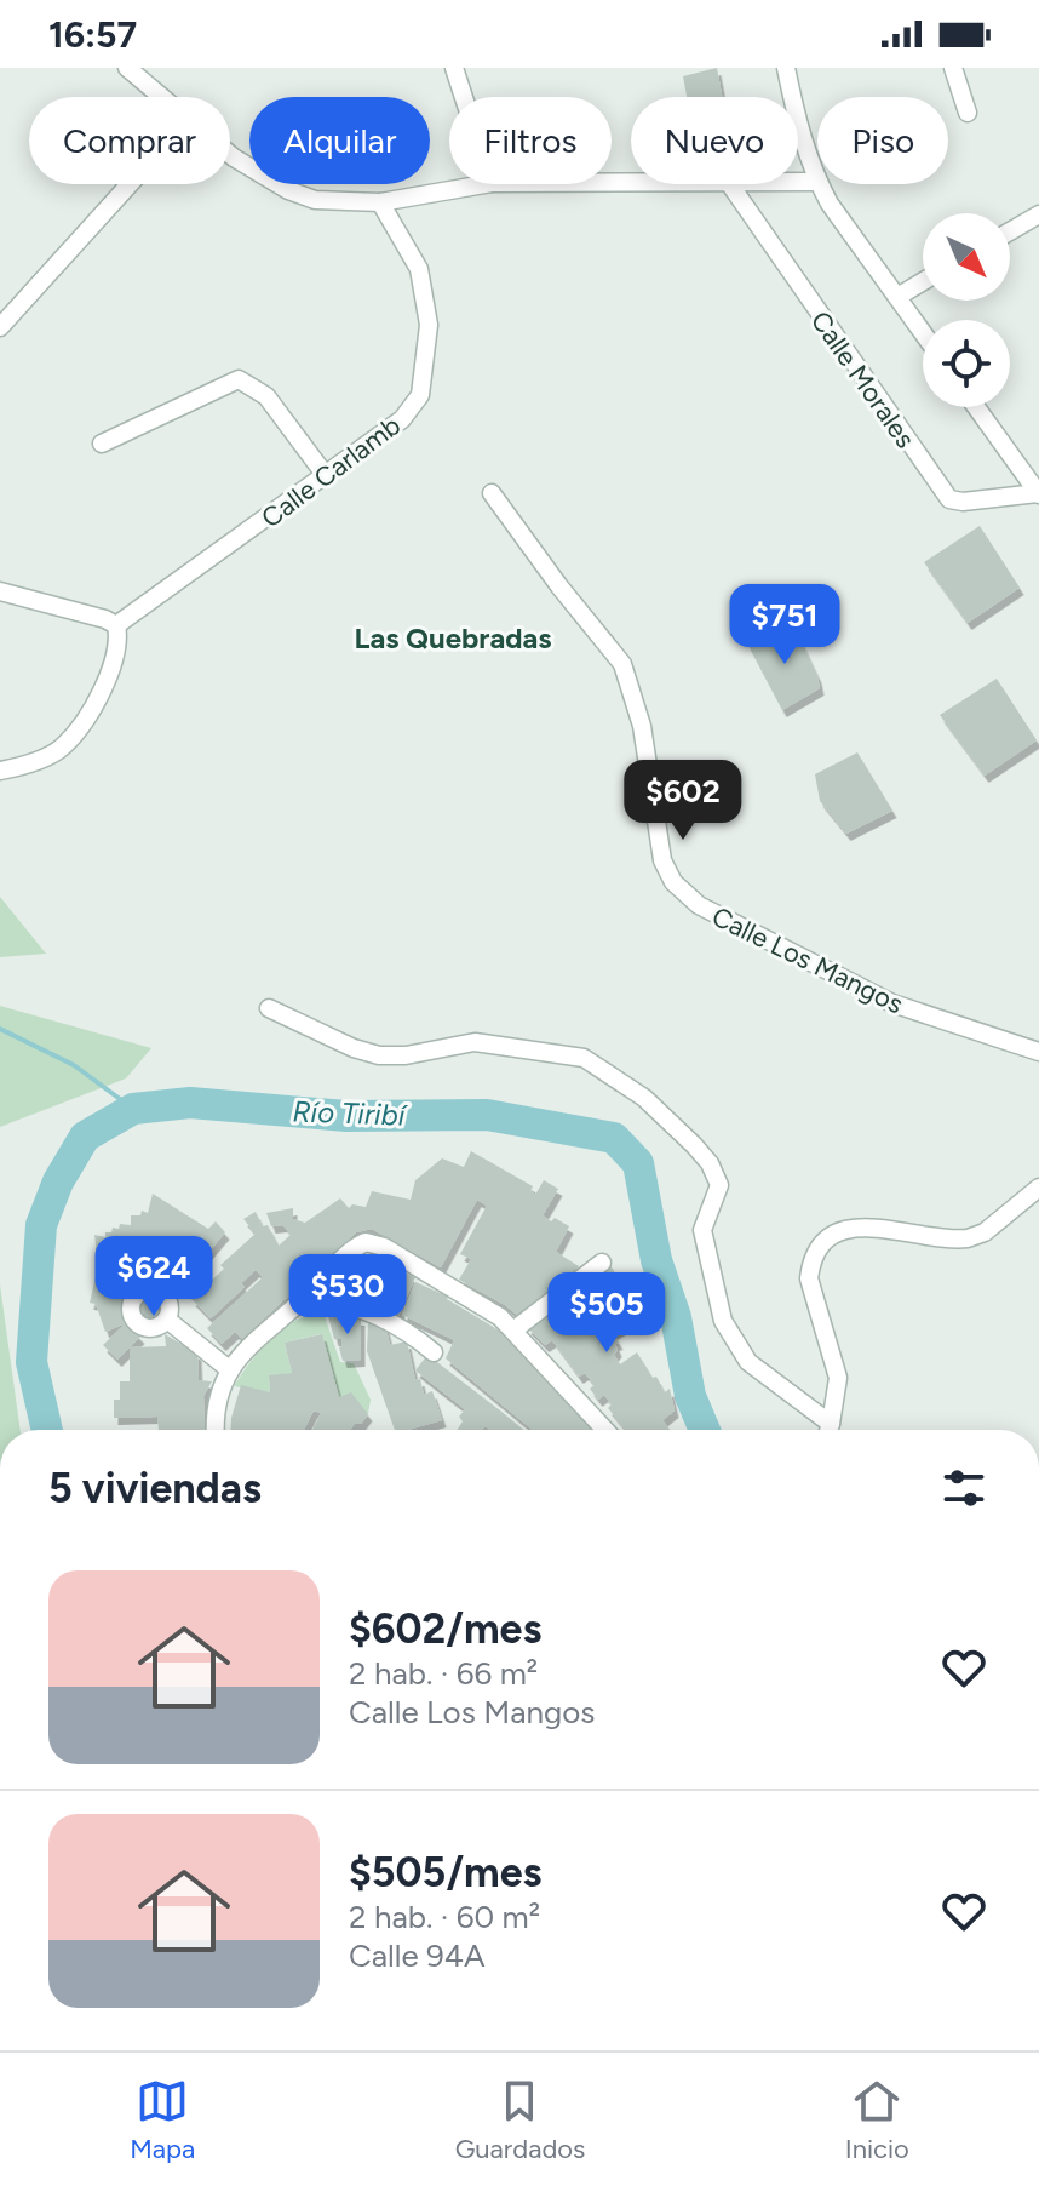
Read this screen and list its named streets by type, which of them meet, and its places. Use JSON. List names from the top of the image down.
{
  "streets": {
    "street": ["Calle Morales", "Calle Carlamb", "Calle Los Mangos"]
  },
  "districts": ["Las Quebradas"],
  "water": ["Río Tiribí"],
  "north": "bottom right",
  "page": {
    "status": "16:57",
    "chip": [
      "Comprar",
      "Alquilar",
      "Filtros",
      "Nuevo",
      "Piso"
    ],
    "price": [
      "$751",
      "$602",
      "$624",
      "$530",
      "$505"
    ],
    "heading": "5 viviendas",
    "list": [
      {
        "name": "$602/mes",
        "note": "2 hab. · 66 m² · Calle Los Mangos"
      },
      {
        "name": "$505/mes",
        "note": "2 hab. · 60 m² · Calle 94A"
      }
    ],
    "tabs": ["Mapa", "Guardados", "Inicio"]
  }
}
